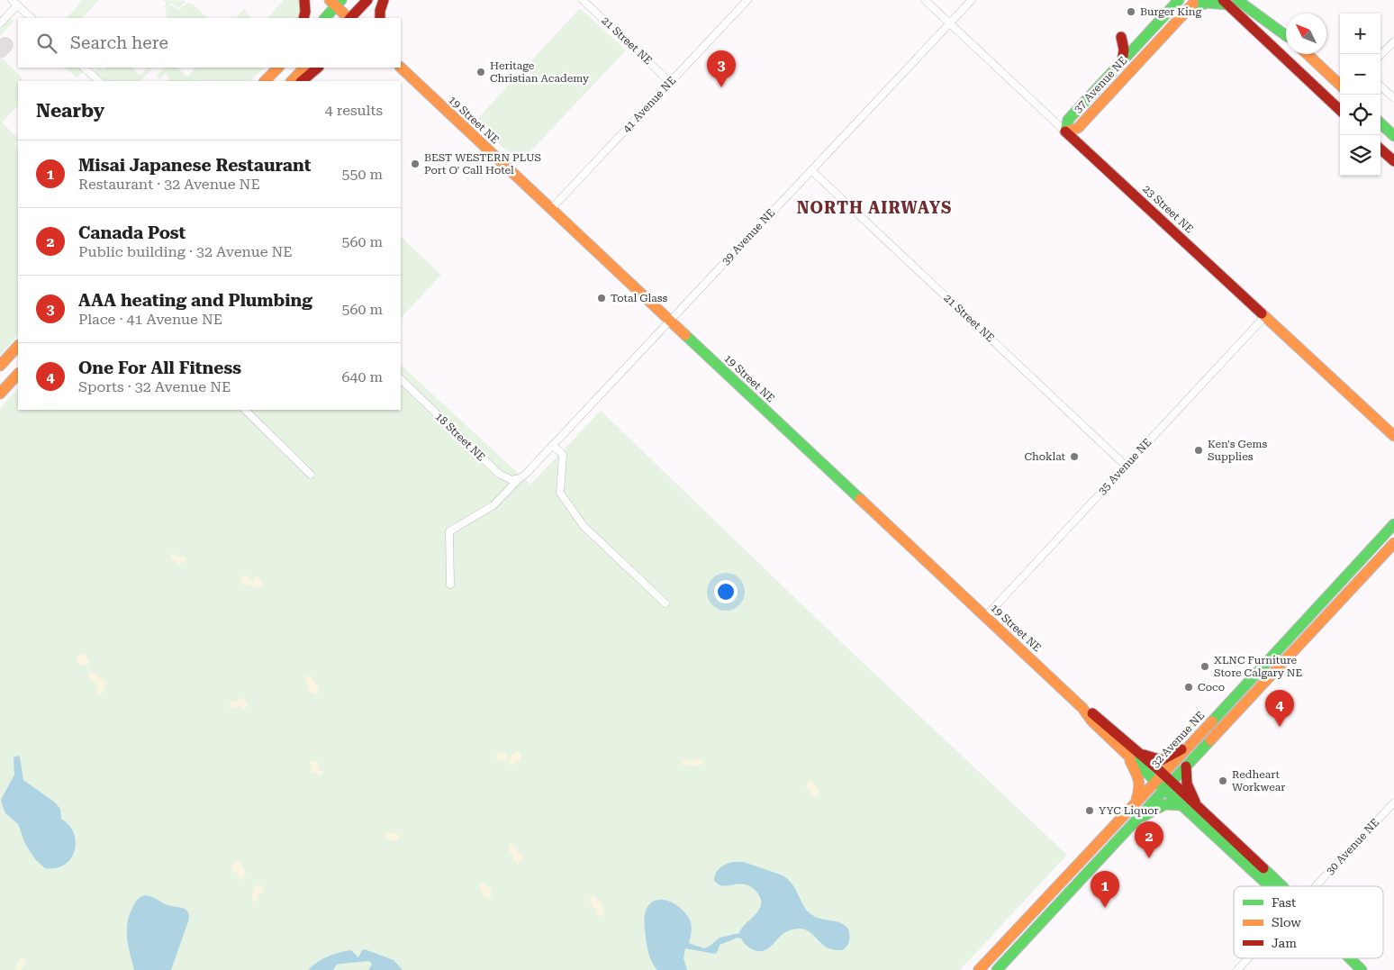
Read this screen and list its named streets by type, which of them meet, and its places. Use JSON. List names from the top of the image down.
{
  "streets": {
    "street": [
      "21 Street NE",
      "37 Avenue NE",
      "41 Avenue NE",
      "19 Street NE",
      "23 Street NE",
      "39 Avenue NE",
      "18 Street NE",
      "35 Avenue NE",
      "32 Avenue NE",
      "30 Avenue NE"
    ]
  },
  "crossings": [
    ["21 Street NE", "41 Avenue NE"],
    ["21 Street NE", "39 Avenue NE"],
    ["21 Street NE", "35 Avenue NE"],
    ["37 Avenue NE", "23 Street NE"],
    ["41 Avenue NE", "19 Street NE"],
    ["19 Street NE", "39 Avenue NE"],
    ["19 Street NE", "35 Avenue NE"],
    ["19 Street NE", "32 Avenue NE"],
    ["23 Street NE", "39 Avenue NE"],
    ["23 Street NE", "35 Avenue NE"],
    ["39 Avenue NE", "18 Street NE"]
  ],
  "districts": ["NORTH AIRWAYS"],
  "places": [
    "Burger King",
    "Heritage Christian Academy",
    "BEST WESTERN PLUS Port O' Call Hotel",
    "Total Glass",
    "Ken's Gems Supplies",
    "Choklat",
    "XLNC Furniture Store Calgary NE",
    "Coco",
    "Redheart Workwear",
    "YYC Liquor"
  ],
  "legend": ["Fast", "Slow", "Jam"],
  "north": "top left",
  "page": {
    "map_buttons": ["+", "−"],
    "search": "Search here",
    "pins": [
      "3",
      "4",
      "2",
      "1"
    ],
    "heading": ["Nearby", "4 results"],
    "list": [
      {
        "mark": "1",
        "name": "Misai Japanese Restaurant",
        "note": "Restaurant · 32 Avenue NE",
        "value": "550 m"
      },
      {
        "mark": "2",
        "name": "Canada Post",
        "note": "Public building · 32 Avenue NE",
        "value": "560 m"
      },
      {
        "mark": "3",
        "name": "AAA heating and Plumbing",
        "note": "Place · 41 Avenue NE",
        "value": "560 m"
      },
      {
        "mark": "4",
        "name": "One For All Fitness",
        "note": "Sports · 32 Avenue NE",
        "value": "640 m"
      }
    ]
  }
}
